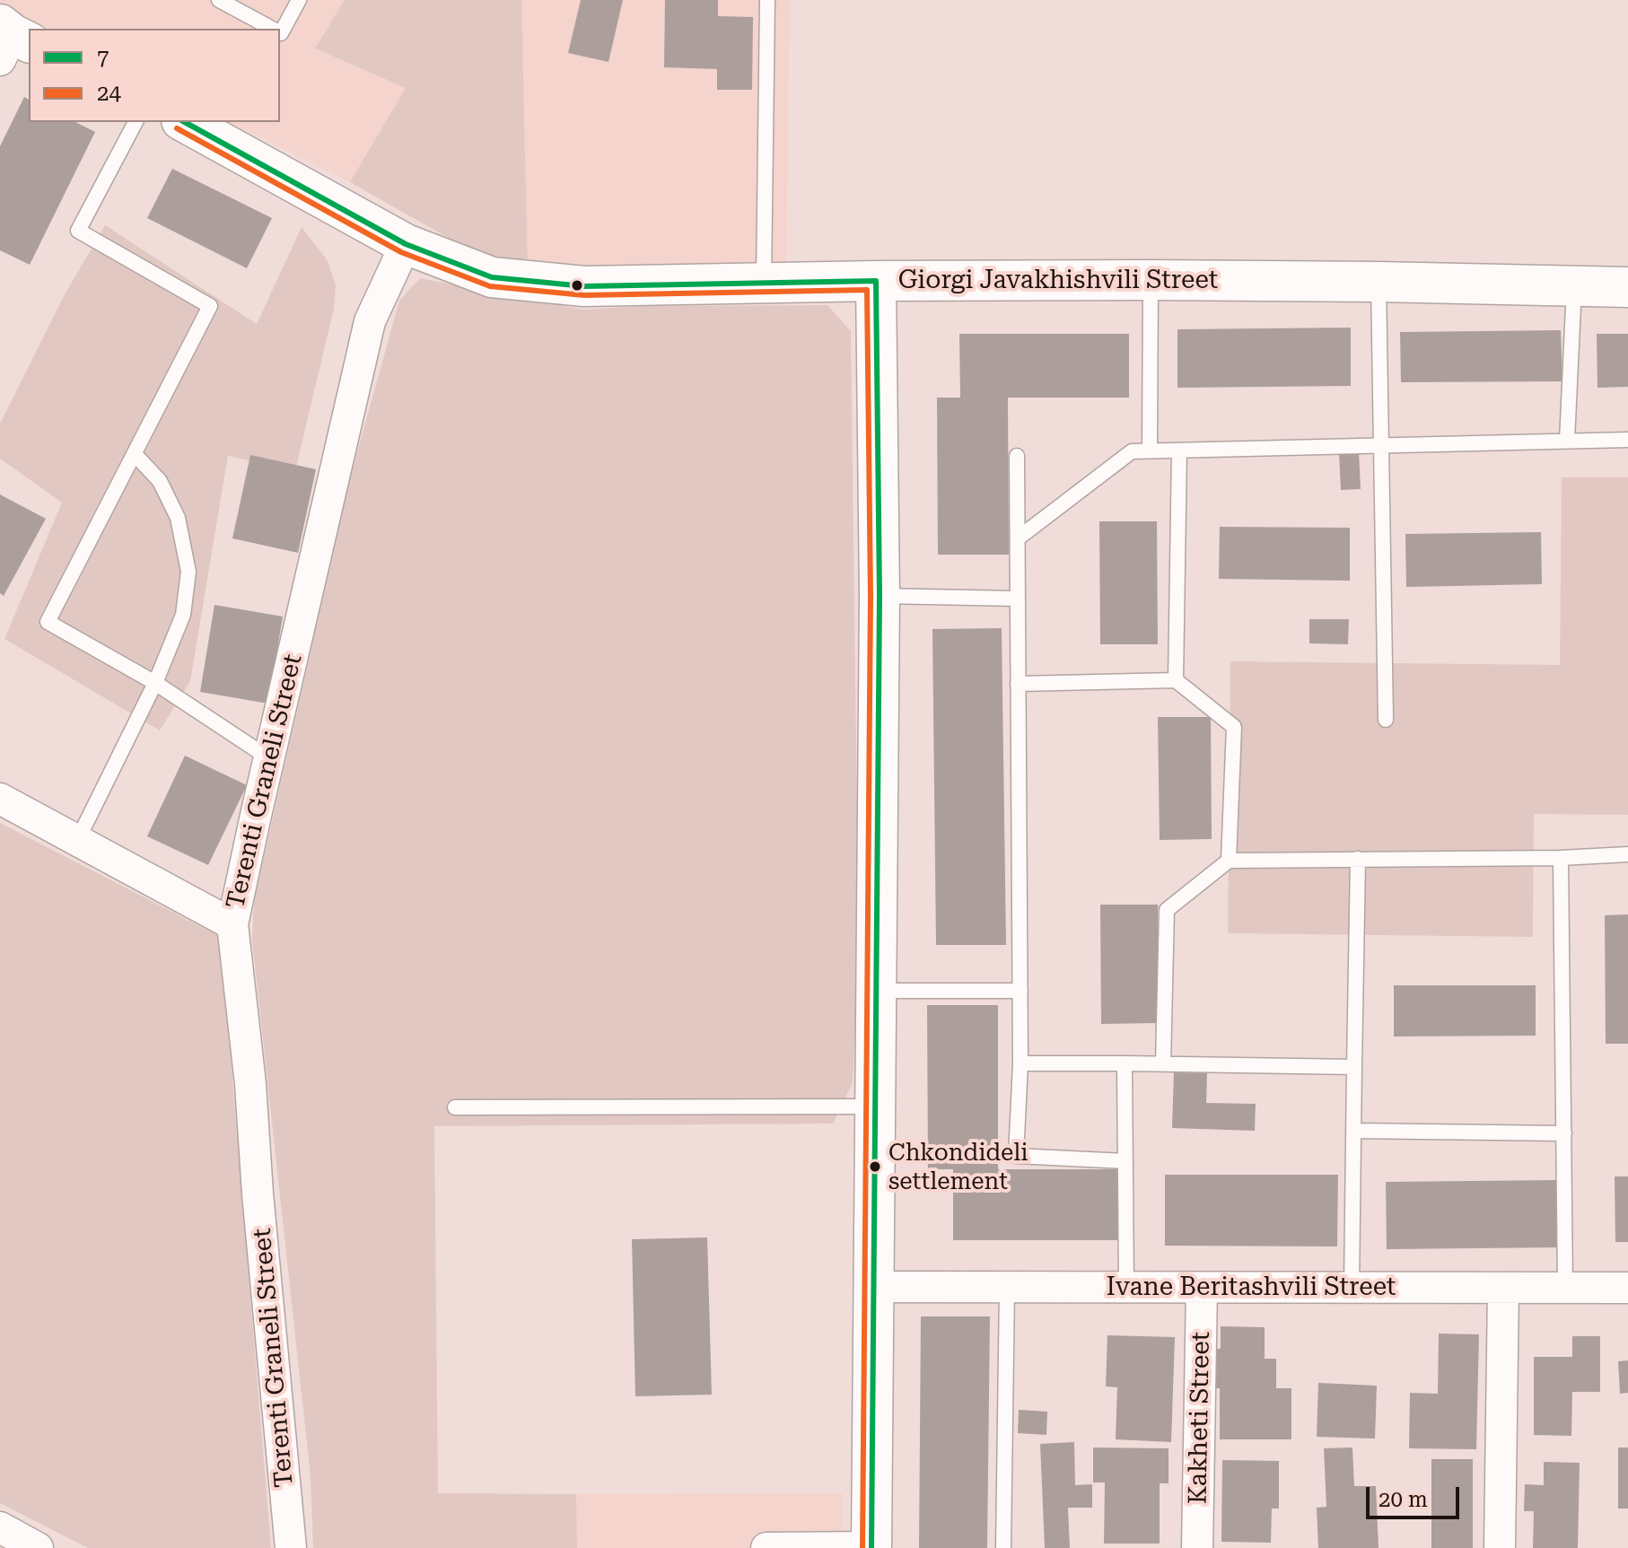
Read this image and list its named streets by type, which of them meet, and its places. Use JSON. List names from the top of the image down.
{
  "streets": {
    "street": [
      "Giorgi Javakhishvili Street",
      "Terenti Graneli Street",
      "Ivane Beritashvili Street",
      "Kakheti Street"
    ]
  },
  "crossings": [
    ["Giorgi Javakhishvili Street", "Terenti Graneli Street"],
    ["Ivane Beritashvili Street", "Kakheti Street"]
  ],
  "places": ["Chkondideli settlement"],
  "lines": ["transit line 7", "transit line 24"],
  "legend": ["7", "24"],
  "scale_bar": "20 m"
}
